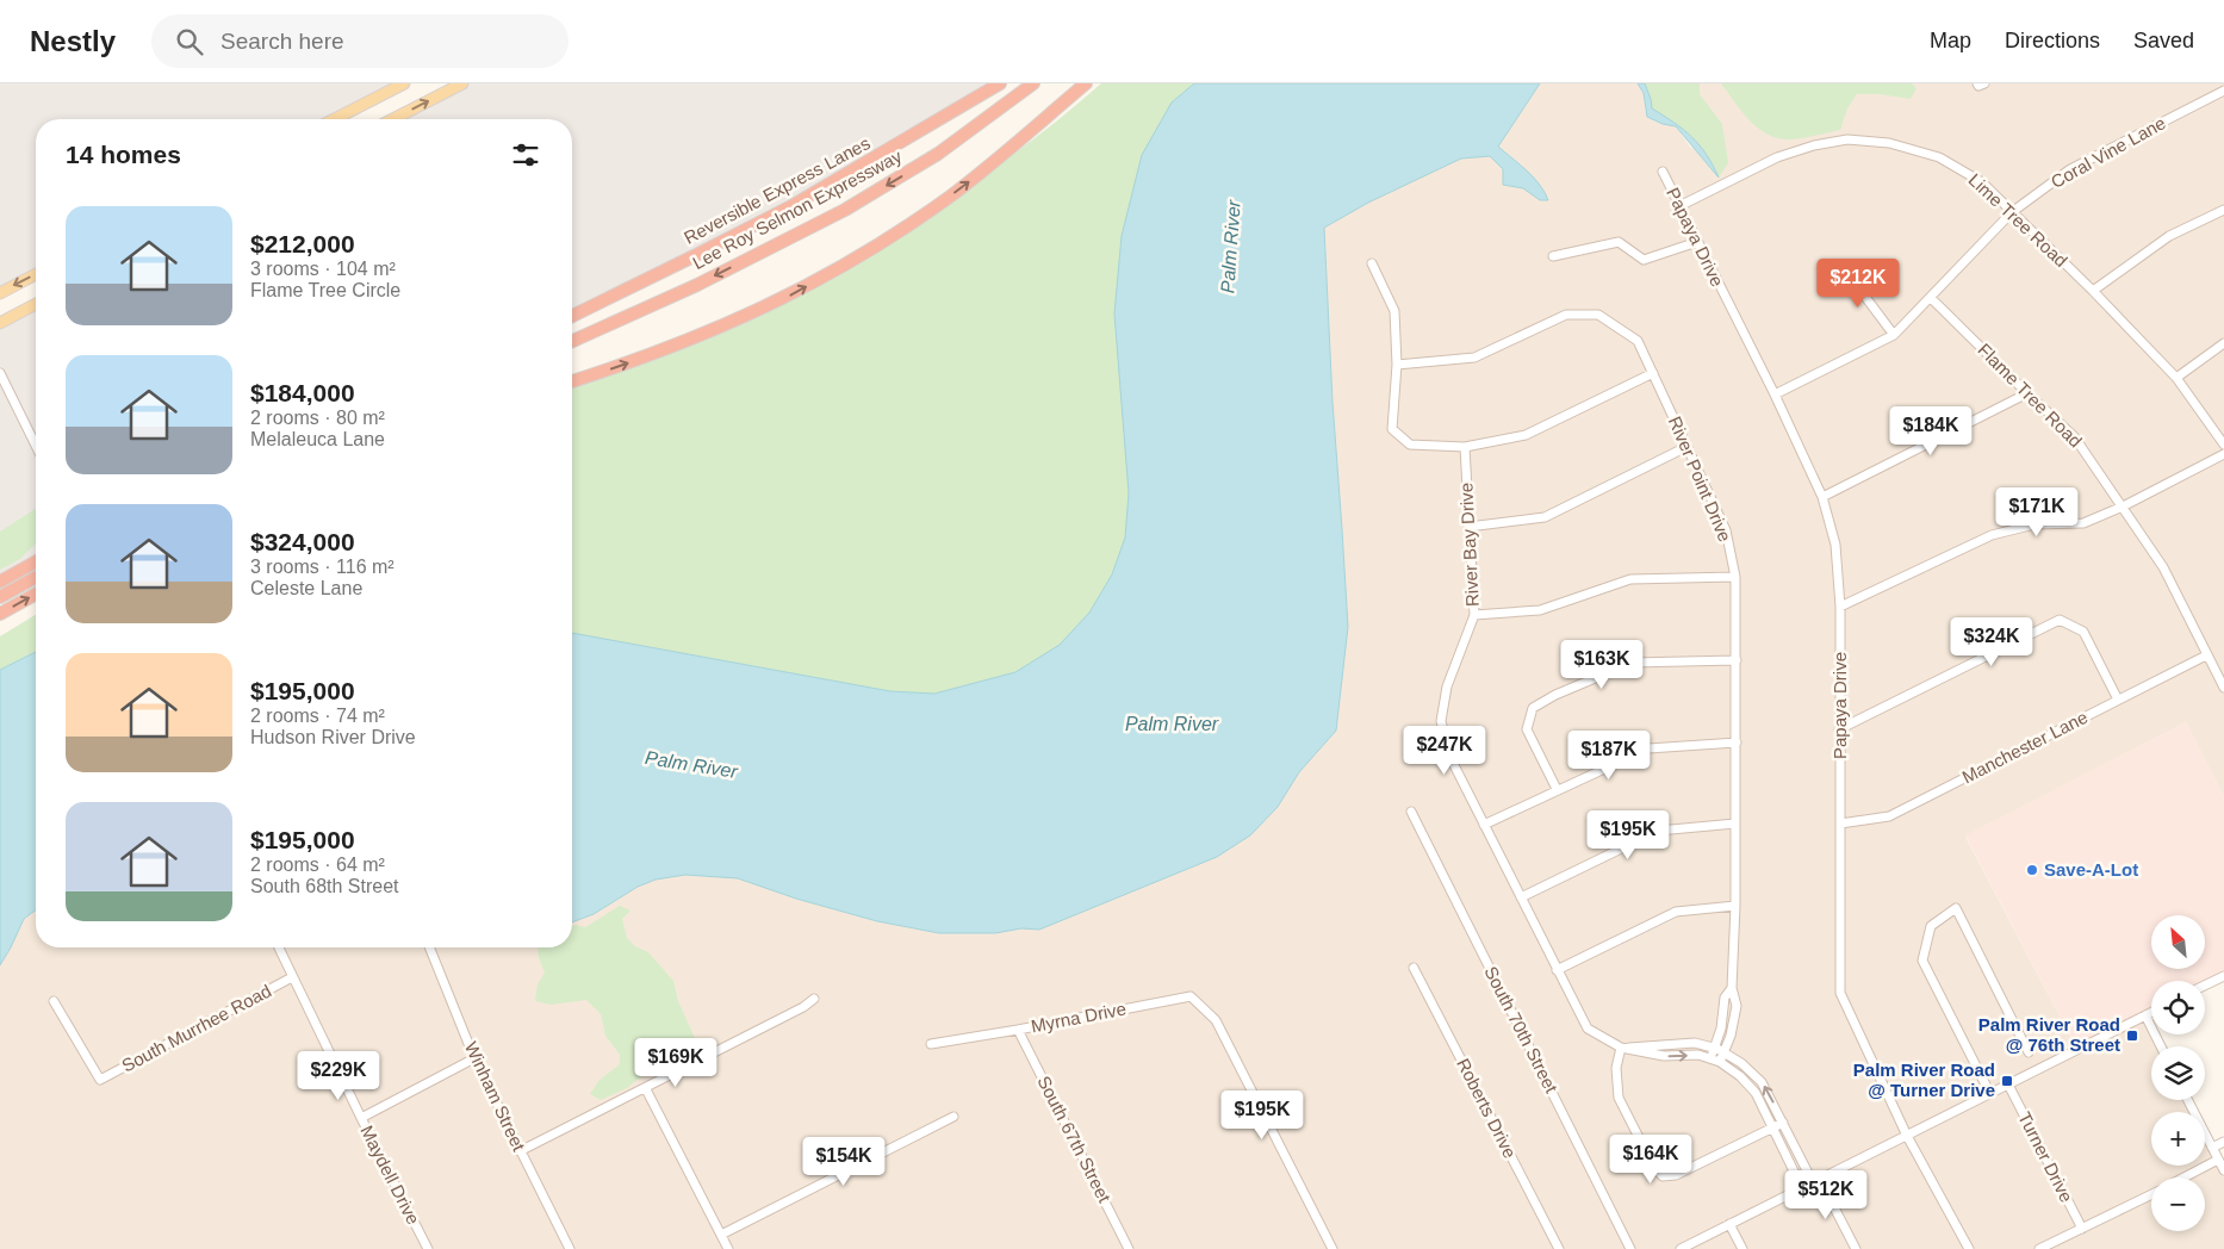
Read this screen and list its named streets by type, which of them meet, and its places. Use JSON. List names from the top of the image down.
{
  "streets": {
    "highway": ["Reversible Express Lanes", "Lee Roy Selmon Expressway"],
    "street": [
      "Coral Vine Lane",
      "Lime Tree Road",
      "Papaya Drive",
      "Flame Tree Road",
      "River Point Drive",
      "River Bay Drive",
      "Manchester Lane",
      "Myrna Drive",
      "South Murrhee Road",
      "South 70th Street",
      "Winham Street",
      "Roberts Drive",
      "South 67th Street",
      "Turner Drive",
      "Maydell Drive"
    ]
  },
  "crossings": [
    ["Coral Vine Lane", "Lime Tree Road"],
    ["Coral Vine Lane", "Papaya Drive"],
    ["Coral Vine Lane", "Flame Tree Road"],
    ["Lime Tree Road", "Papaya Drive"],
    ["Papaya Drive", "Manchester Lane"],
    ["Flame Tree Road", "Manchester Lane"],
    ["River Point Drive", "River Bay Drive"],
    ["Myrna Drive", "South 67th Street"],
    ["South Murrhee Road", "Maydell Drive"]
  ],
  "water": ["Palm River"],
  "places": {
    "other": ["Save-A-Lot"],
    "transit": ["Palm River Road @ 76th Street", "Palm River Road @ Turner Drive"]
  },
  "north": "top left",
  "page": {
    "header": "Nestly",
    "search": "Search here",
    "nav": ["Map", "Directions", "Saved"],
    "heading": "14 homes",
    "list": [
      {
        "name": "$212,000",
        "note": "3 rooms · 104 m² · Flame Tree Circle"
      },
      {
        "name": "$184,000",
        "note": "2 rooms · 80 m² · Melaleuca Lane"
      },
      {
        "name": "$324,000",
        "note": "3 rooms · 116 m² · Celeste Lane"
      },
      {
        "name": "$195,000",
        "note": "2 rooms · 74 m² · Hudson River Drive"
      },
      {
        "name": "$195,000",
        "note": "2 rooms · 64 m² · South 68th Street"
      }
    ],
    "price": [
      "$212K",
      "$184K",
      "$171K",
      "$324K",
      "$163K",
      "$247K",
      "$187K",
      "$195K",
      "$169K",
      "$229K",
      "$195K",
      "$164K",
      "$154K",
      "$512K"
    ],
    "map_buttons": ["+", "−"]
  }
}
